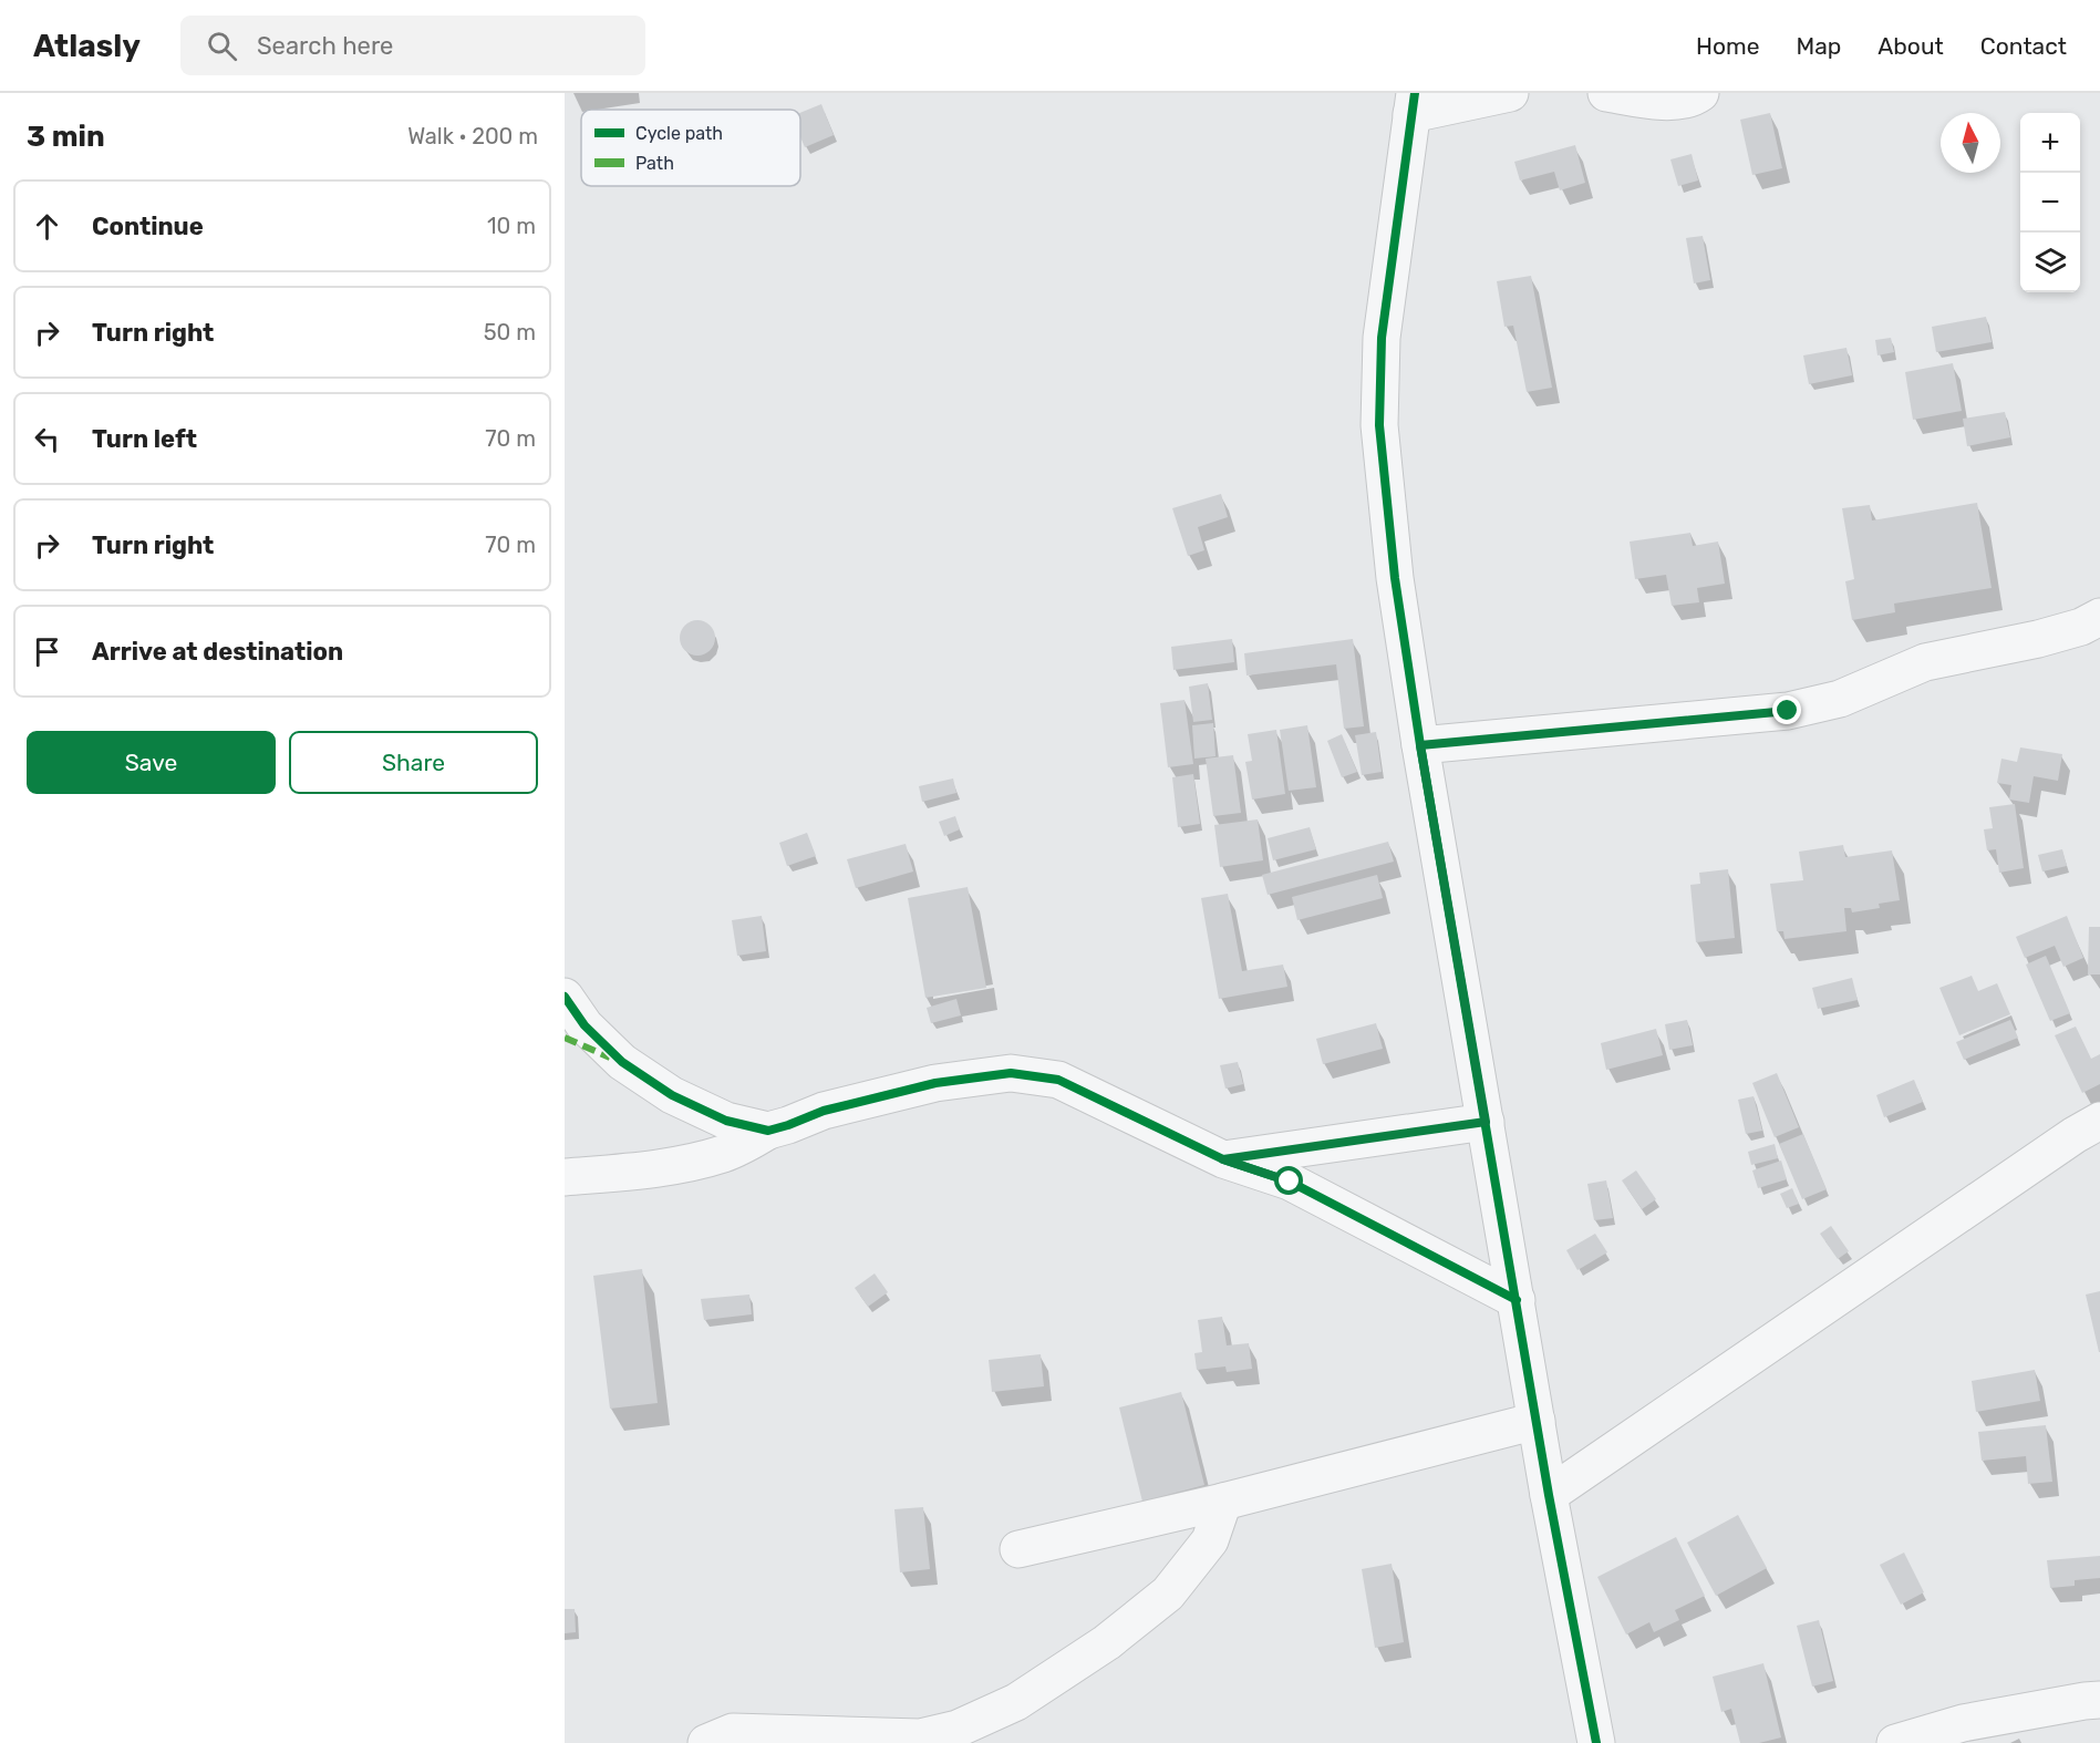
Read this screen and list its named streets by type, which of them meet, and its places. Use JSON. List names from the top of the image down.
{
  "legend": ["Cycle path", "Path"],
  "north": "top",
  "page": {
    "header": "Atlasly",
    "search": "Search here",
    "nav": [
      "Home",
      "Map",
      "About",
      "Contact"
    ],
    "heading": ["3 min", "Walk · 200 m"],
    "map_buttons": ["+", "−"],
    "list": [
      ["Continue", "10 m"],
      ["Turn right", "50 m"],
      ["Turn left", "70 m"],
      ["Turn right", "70 m"],
      "Arrive at destination"
    ],
    "buttons": ["Save", "Share"]
  }
}
